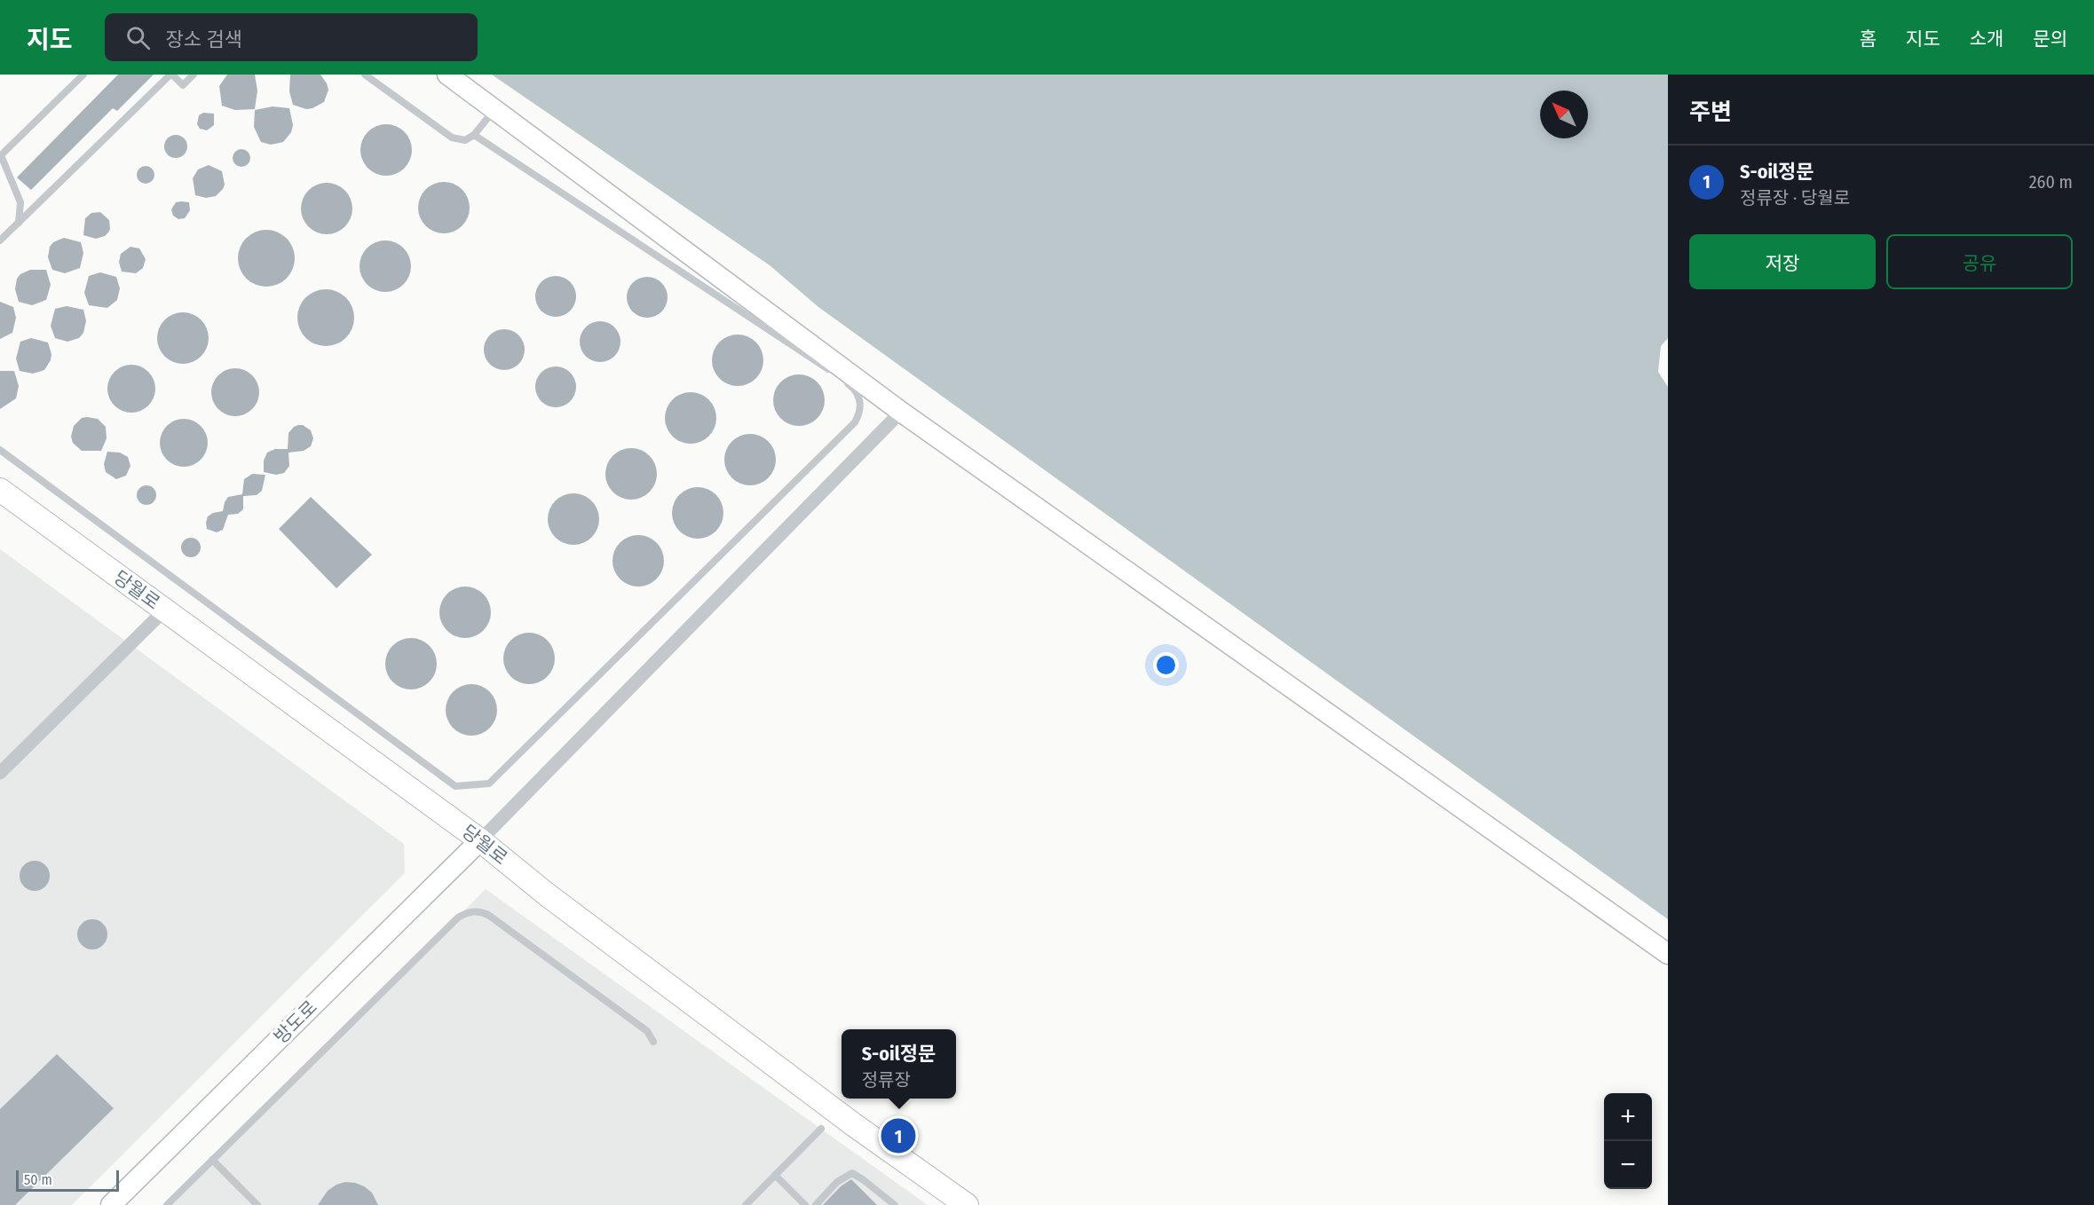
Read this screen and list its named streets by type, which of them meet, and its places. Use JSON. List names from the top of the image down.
{
  "streets": {
    "main road": ["당월로", "방도로"]
  },
  "crossings": [
    ["당월로", "방도로"]
  ],
  "scale_bar": "50 m",
  "north": "top left",
  "page": {
    "header": "지도",
    "search": "장소 검색",
    "nav": [
      "홈",
      "지도",
      "소개",
      "문의"
    ],
    "heading": "주변",
    "list": [
      {
        "mark": "1",
        "name": "S-oil정문",
        "note": "정류장 · 당월로",
        "value": "260 m"
      }
    ],
    "buttons": ["저장", "공유"],
    "popup": ["S-oil정문", "정류장"],
    "map_buttons": ["+", "−"],
    "pins": "1",
    "scale": "50 m"
  }
}
